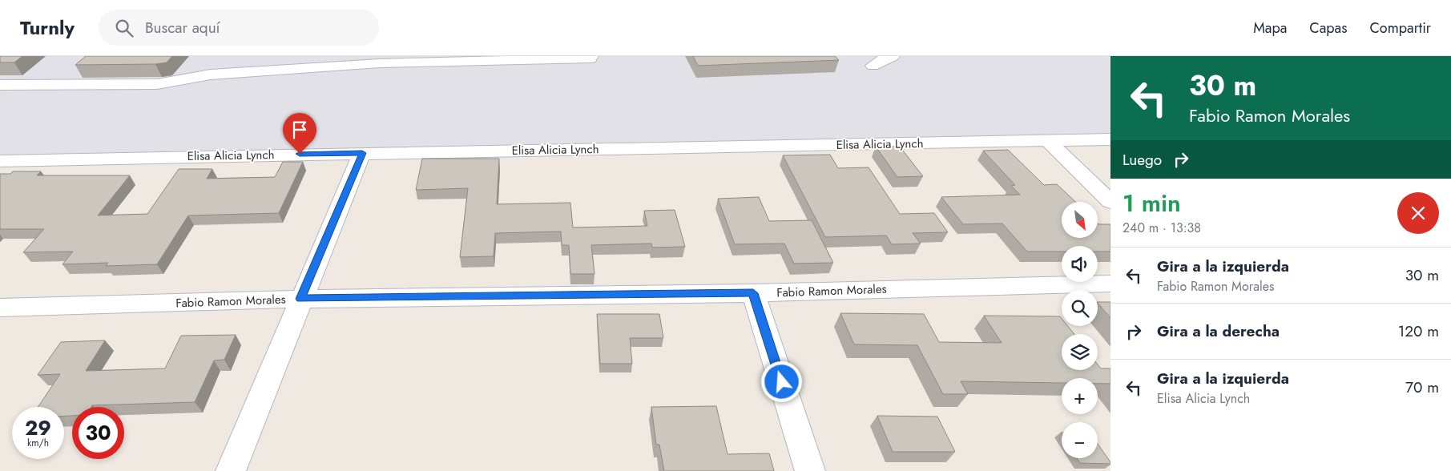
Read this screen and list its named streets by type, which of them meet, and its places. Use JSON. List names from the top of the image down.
{
  "streets": {
    "street": ["Elisa Alicia Lynch", "Fabio Ramon Morales"]
  },
  "north": "bottom right",
  "page": {
    "header": "Turnly",
    "search": "Buscar aquí",
    "nav": ["Mapa", "Capas", "Compartir"],
    "turn": ["30 m", "Fabio Ramon Morales"],
    "then": "Luego",
    "heading": ["1 min", "240 m · 13:38"],
    "map_buttons": ["+", "−"],
    "list": [
      {
        "name": "Gira a la izquierda",
        "note": "Fabio Ramon Morales",
        "value": "30 m"
      },
      {
        "name": "Gira a la derecha",
        "value": "120 m"
      },
      {
        "name": "Gira a la izquierda",
        "note": "Elisa Alicia Lynch",
        "value": "70 m"
      }
    ],
    "speed": "29 km/h",
    "limit": "30"
  }
}
